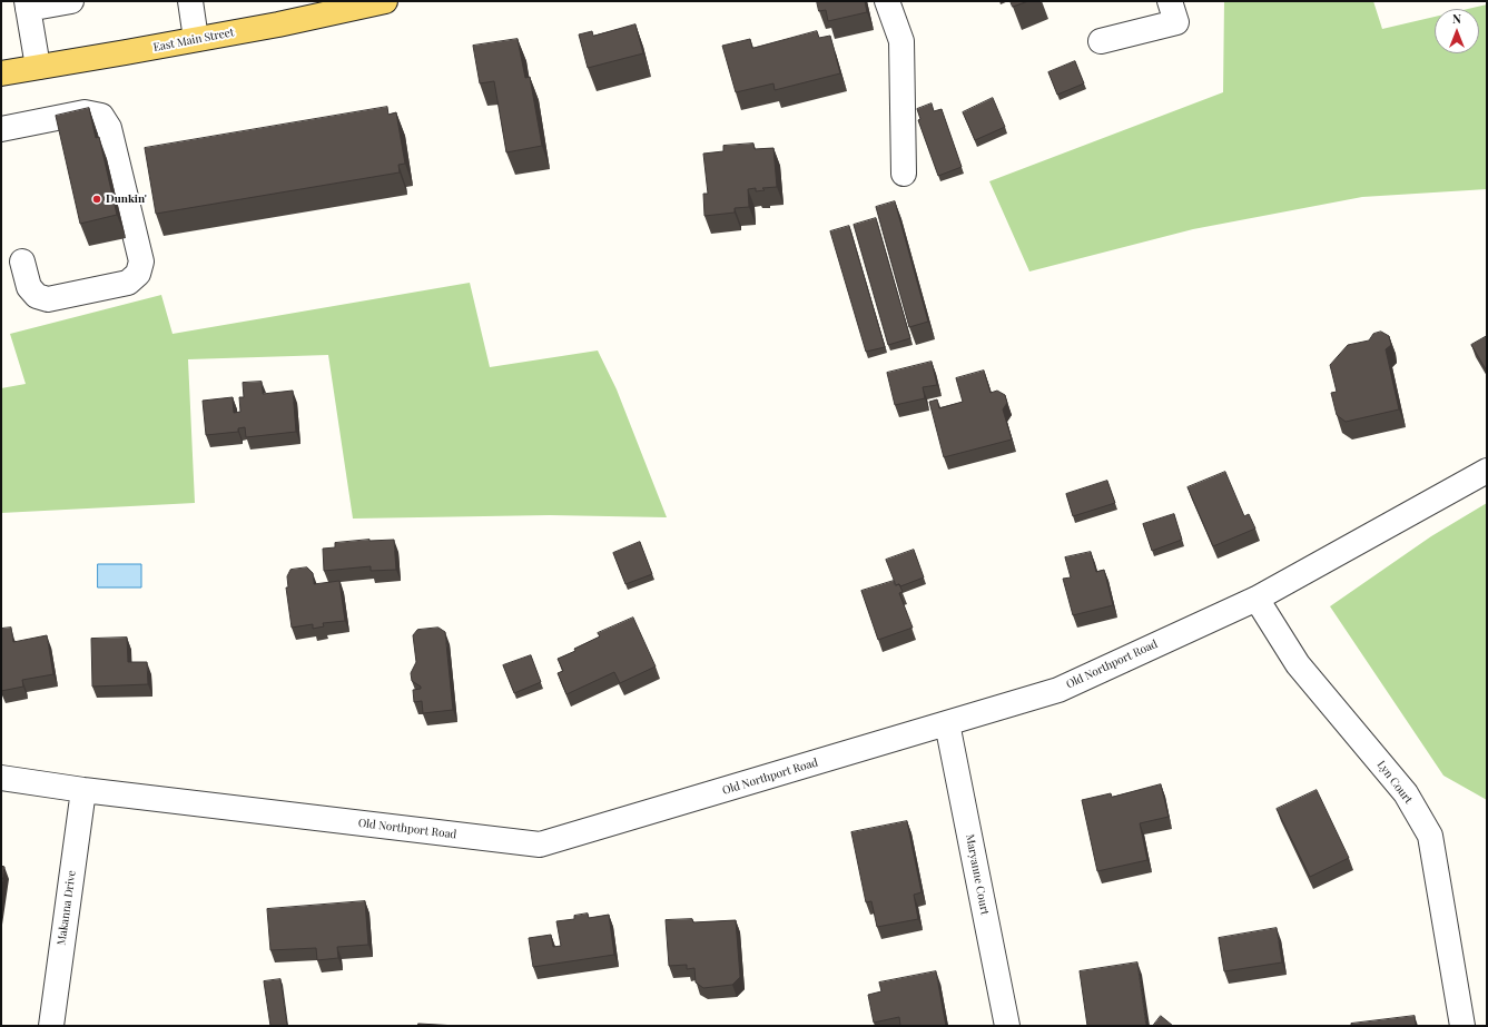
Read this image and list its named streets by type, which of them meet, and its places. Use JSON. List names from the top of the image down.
{
  "streets": {
    "main road": ["East Main Street"],
    "street": [
      "Old Northport Road",
      "Lyn Court",
      "Maryanne Court",
      "Makanna Drive"
    ]
  },
  "crossings": [
    ["Old Northport Road", "Lyn Court"],
    ["Old Northport Road", "Maryanne Court"],
    ["Old Northport Road", "Makanna Drive"]
  ],
  "places": ["Dunkin'"],
  "north": "top"
}
